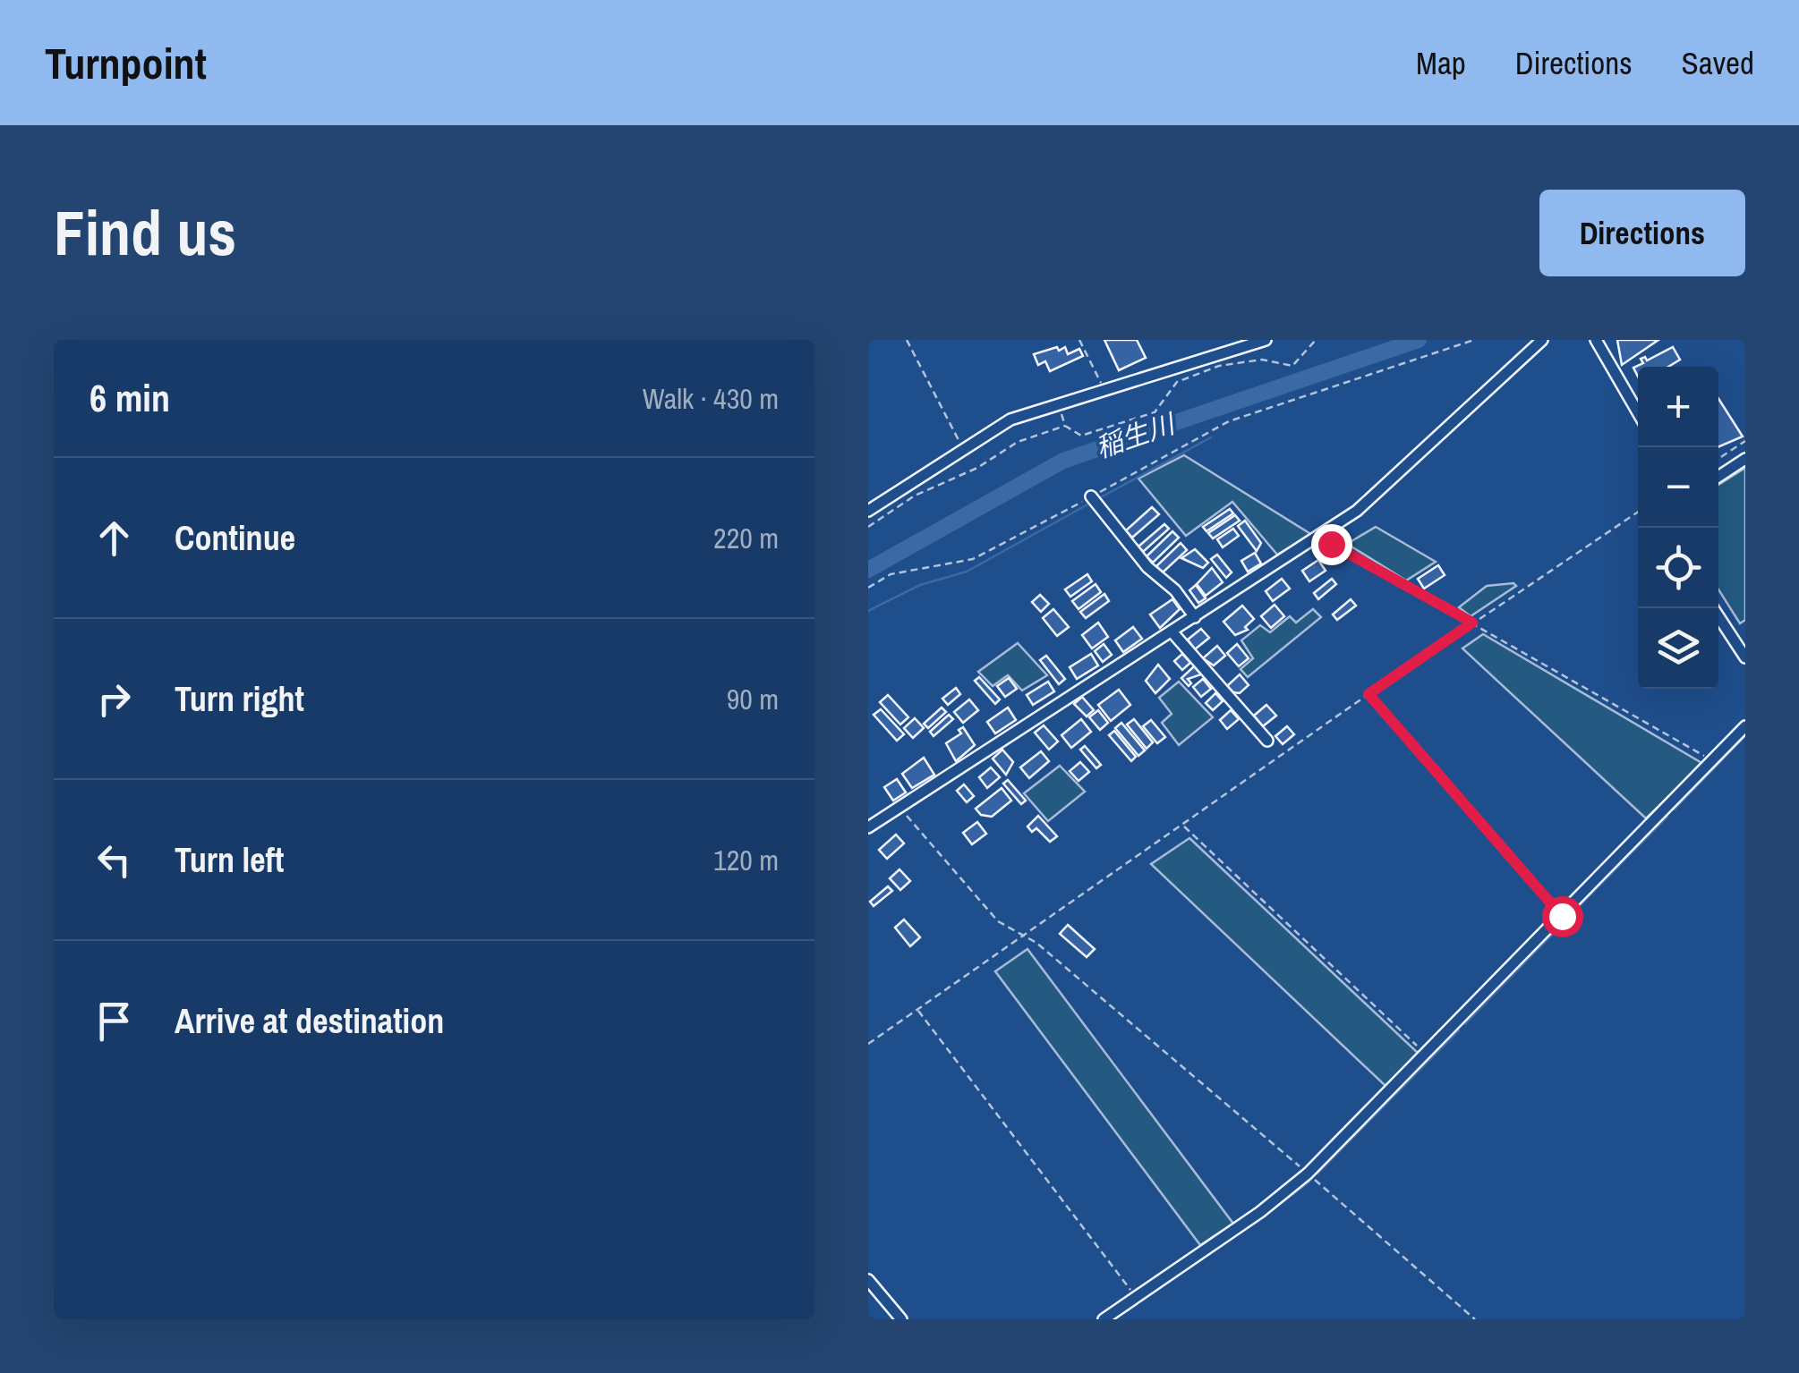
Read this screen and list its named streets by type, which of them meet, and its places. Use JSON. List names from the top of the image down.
{
  "water": ["稲生川"],
  "page": {
    "header": "Turnpoint",
    "nav": ["Map", "Directions", "Saved"],
    "buttons": "Directions",
    "title": "Find us",
    "heading": ["6 min", "Walk · 430 m"],
    "map_buttons": ["+", "−"],
    "list": [
      ["Continue", "220 m"],
      ["Turn right", "90 m"],
      ["Turn left", "120 m"],
      "Arrive at destination"
    ]
  }
}
